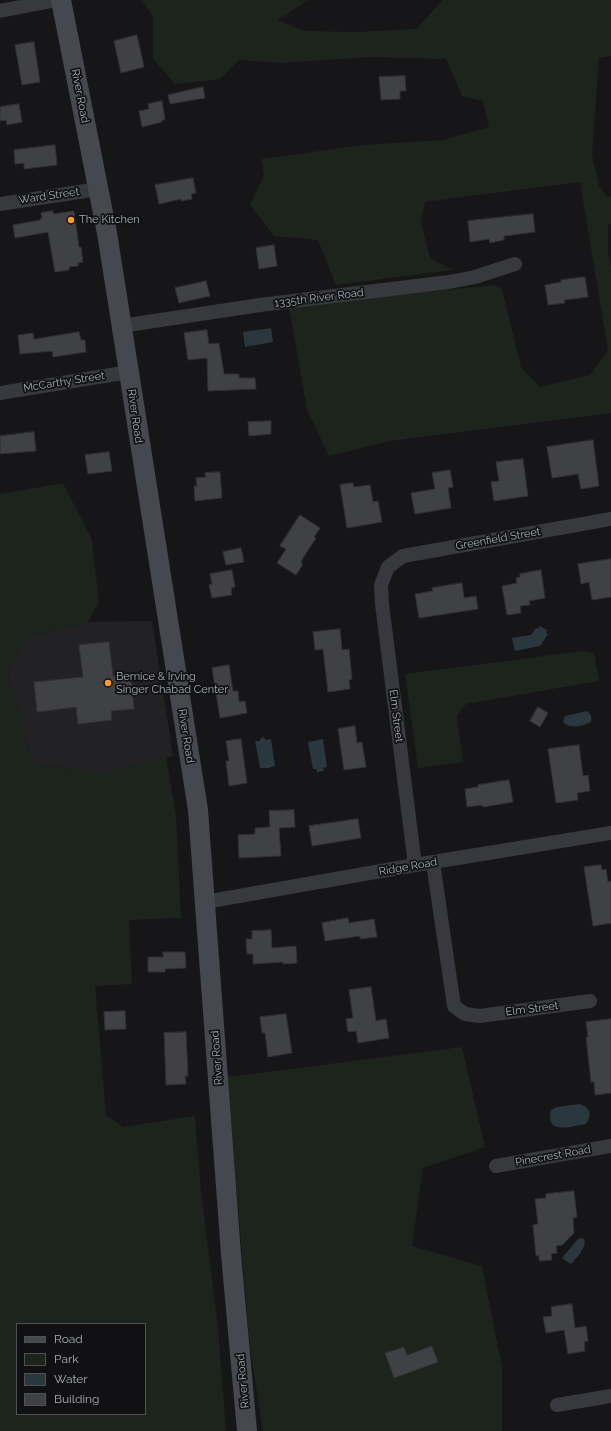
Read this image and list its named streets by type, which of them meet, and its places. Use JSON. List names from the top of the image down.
{
  "streets": {
    "street": [
      "River Road",
      "Ward Street",
      "1335th River Road",
      "McCarthy Street",
      "Greenfield Street",
      "Elm Street",
      "Ridge Road",
      "Pinecrest Road"
    ]
  },
  "crossings": [
    ["River Road", "Ward Street"],
    ["River Road", "1335th River Road"],
    ["River Road", "McCarthy Street"],
    ["River Road", "Ridge Road"],
    ["Greenfield Street", "Elm Street"],
    ["Elm Street", "Ridge Road"]
  ],
  "places": ["The Kitchen", "Bernice & Irving Singer Chabad Center"],
  "legend": [
    "Road",
    "Park",
    "Water",
    "Building"
  ]
}
